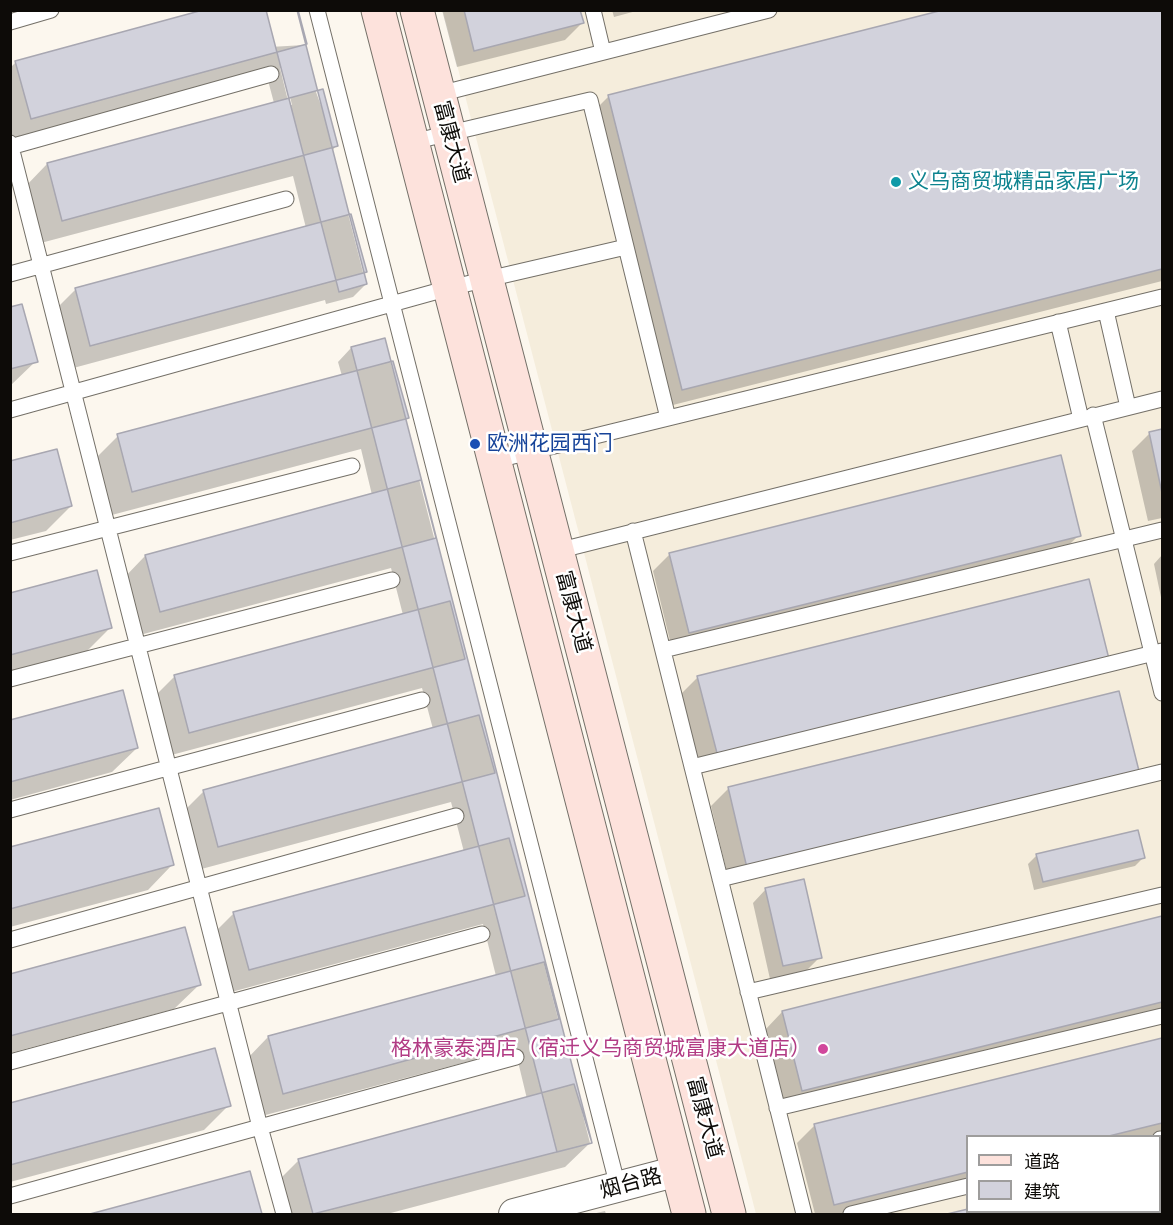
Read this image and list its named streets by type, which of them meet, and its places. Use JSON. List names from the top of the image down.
{
  "streets": {
    "street": ["富康大道", "烟台路"]
  },
  "crossings": [
    ["富康大道", "烟台路"]
  ],
  "places": ["义乌商贸城精品家居广场", "欧洲花园西门", "格林豪泰酒店（宿迁义乌商贸城富康大道店）"],
  "legend": ["道路", "建筑"]
}
